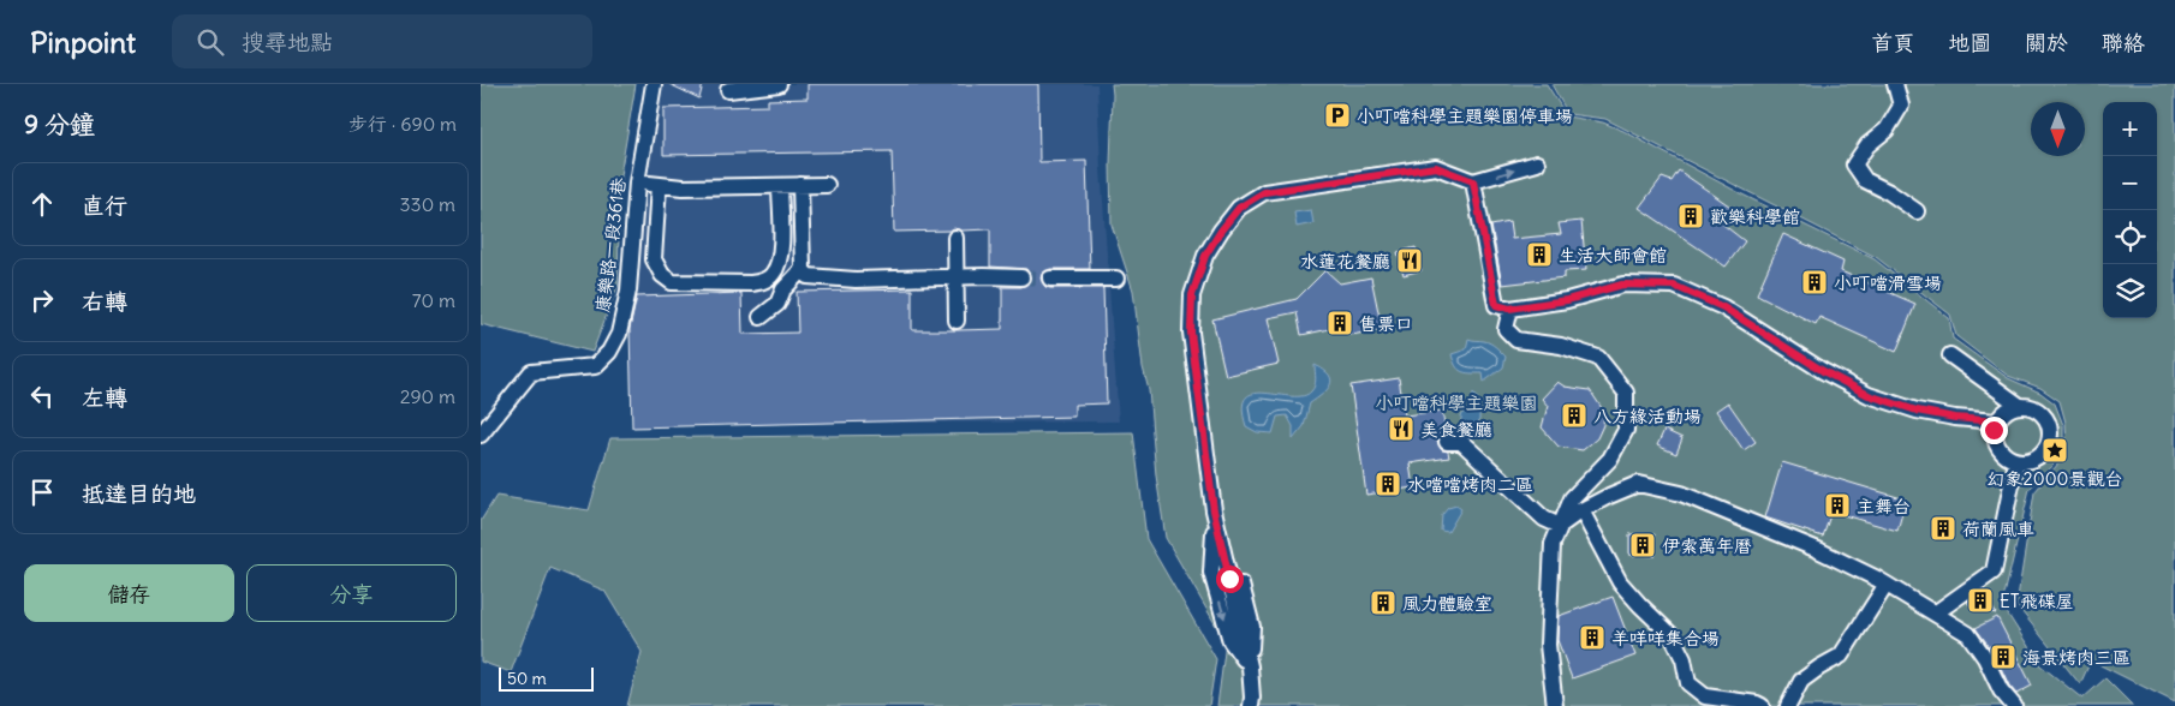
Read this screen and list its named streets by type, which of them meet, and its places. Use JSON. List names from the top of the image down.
{
  "streets": {
    "lane": ["康樂路一段361巷"]
  },
  "parks": ["小叮噹科學主題樂園"],
  "places": {
    "parking": ["小叮噹科學主題樂園停車場"],
    "building": [
      "歡樂科學館",
      "生活大師會館",
      "小叮噹滑雪場",
      "售票口",
      "八方緣活動場",
      "水噹噹烤肉二區",
      "主舞台",
      "荷蘭風車",
      "伊索萬年曆",
      "ET飛碟屋",
      "風力體驗室",
      "羊咩咩集合場",
      "海景烤肉三區"
    ],
    "restaurant": ["水蓮花餐廳", "美食餐廳"],
    "place": ["幻象2000景觀台"]
  },
  "scale_bar": "50 m",
  "north": "bottom",
  "page": {
    "header": "Pinpoint",
    "search": "搜尋地點",
    "nav": [
      "首頁",
      "地圖",
      "關於",
      "聯絡"
    ],
    "heading": ["9 分鐘", "步行 · 690 m"],
    "map_buttons": ["+", "−"],
    "list": [
      ["直行", "330 m"],
      ["右轉", "70 m"],
      ["左轉", "290 m"],
      "抵達目的地"
    ],
    "buttons": ["儲存", "分享"],
    "scale": "50 m"
  }
}
